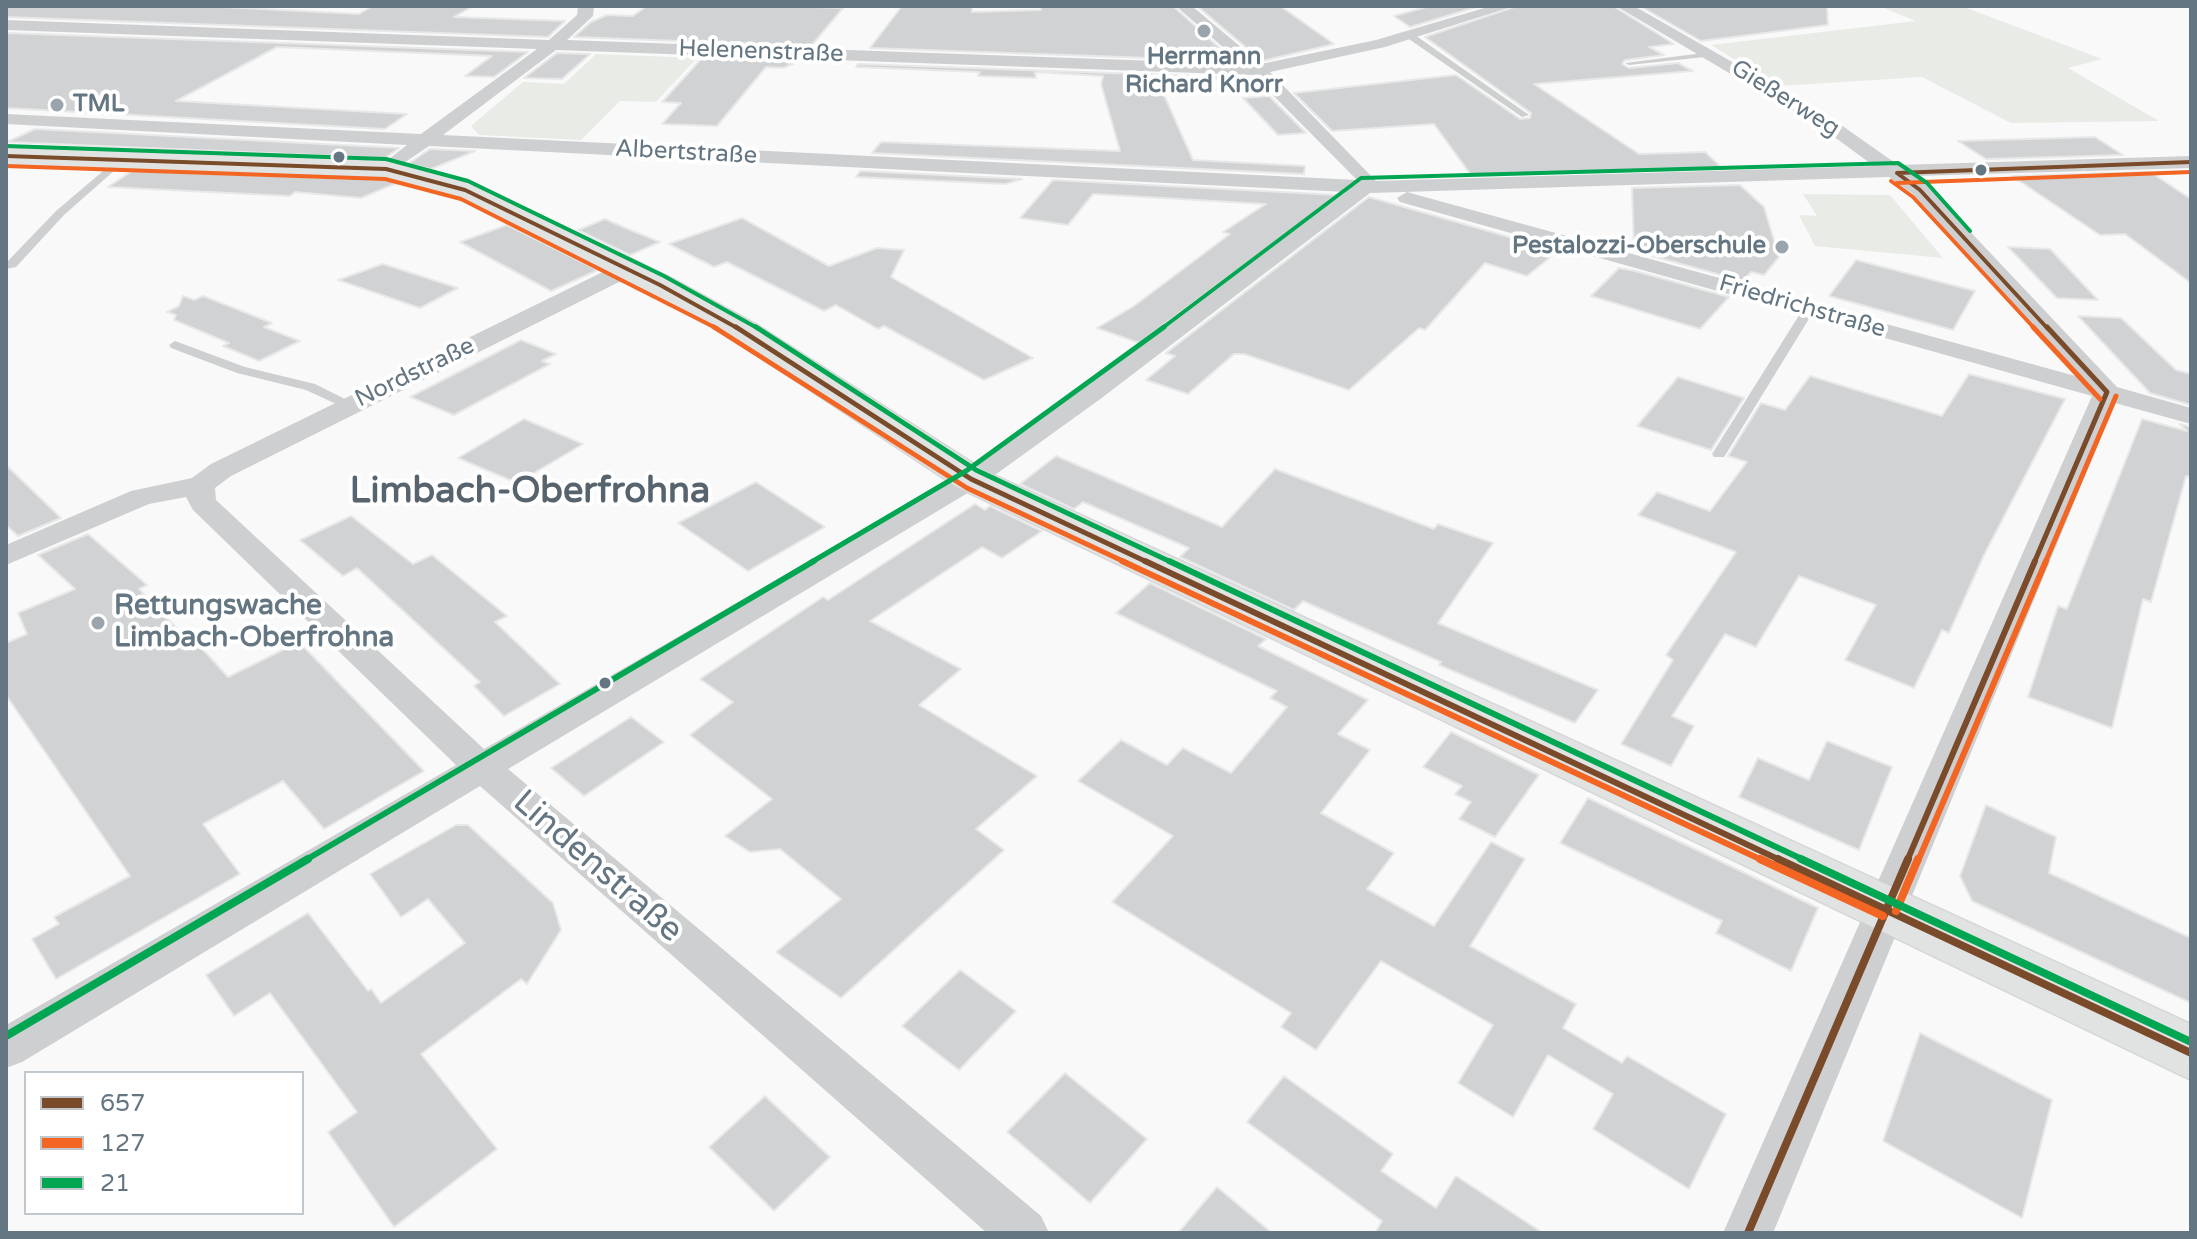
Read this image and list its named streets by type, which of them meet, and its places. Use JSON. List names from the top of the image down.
{
  "streets": {
    "street": [
      "Helenenstraße",
      "Gießerweg",
      "Albertstraße",
      "Friedrichstraße",
      "Nordstraße",
      "Lindenstraße"
    ]
  },
  "crossings": [
    ["Gießerweg", "Friedrichstraße"],
    ["Albertstraße", "Friedrichstraße"],
    ["Nordstraße", "Lindenstraße"]
  ],
  "districts": ["Limbach-Oberfrohna"],
  "places": [
    "Herrmann Richard Knorr",
    "TML",
    "Pestalozzi-Oberschule",
    "Rettungswache Limbach-Oberfrohna"
  ],
  "lines": ["transit line 21", "transit line 657", "transit line 127"],
  "legend": ["657", "127", "21"]
}
